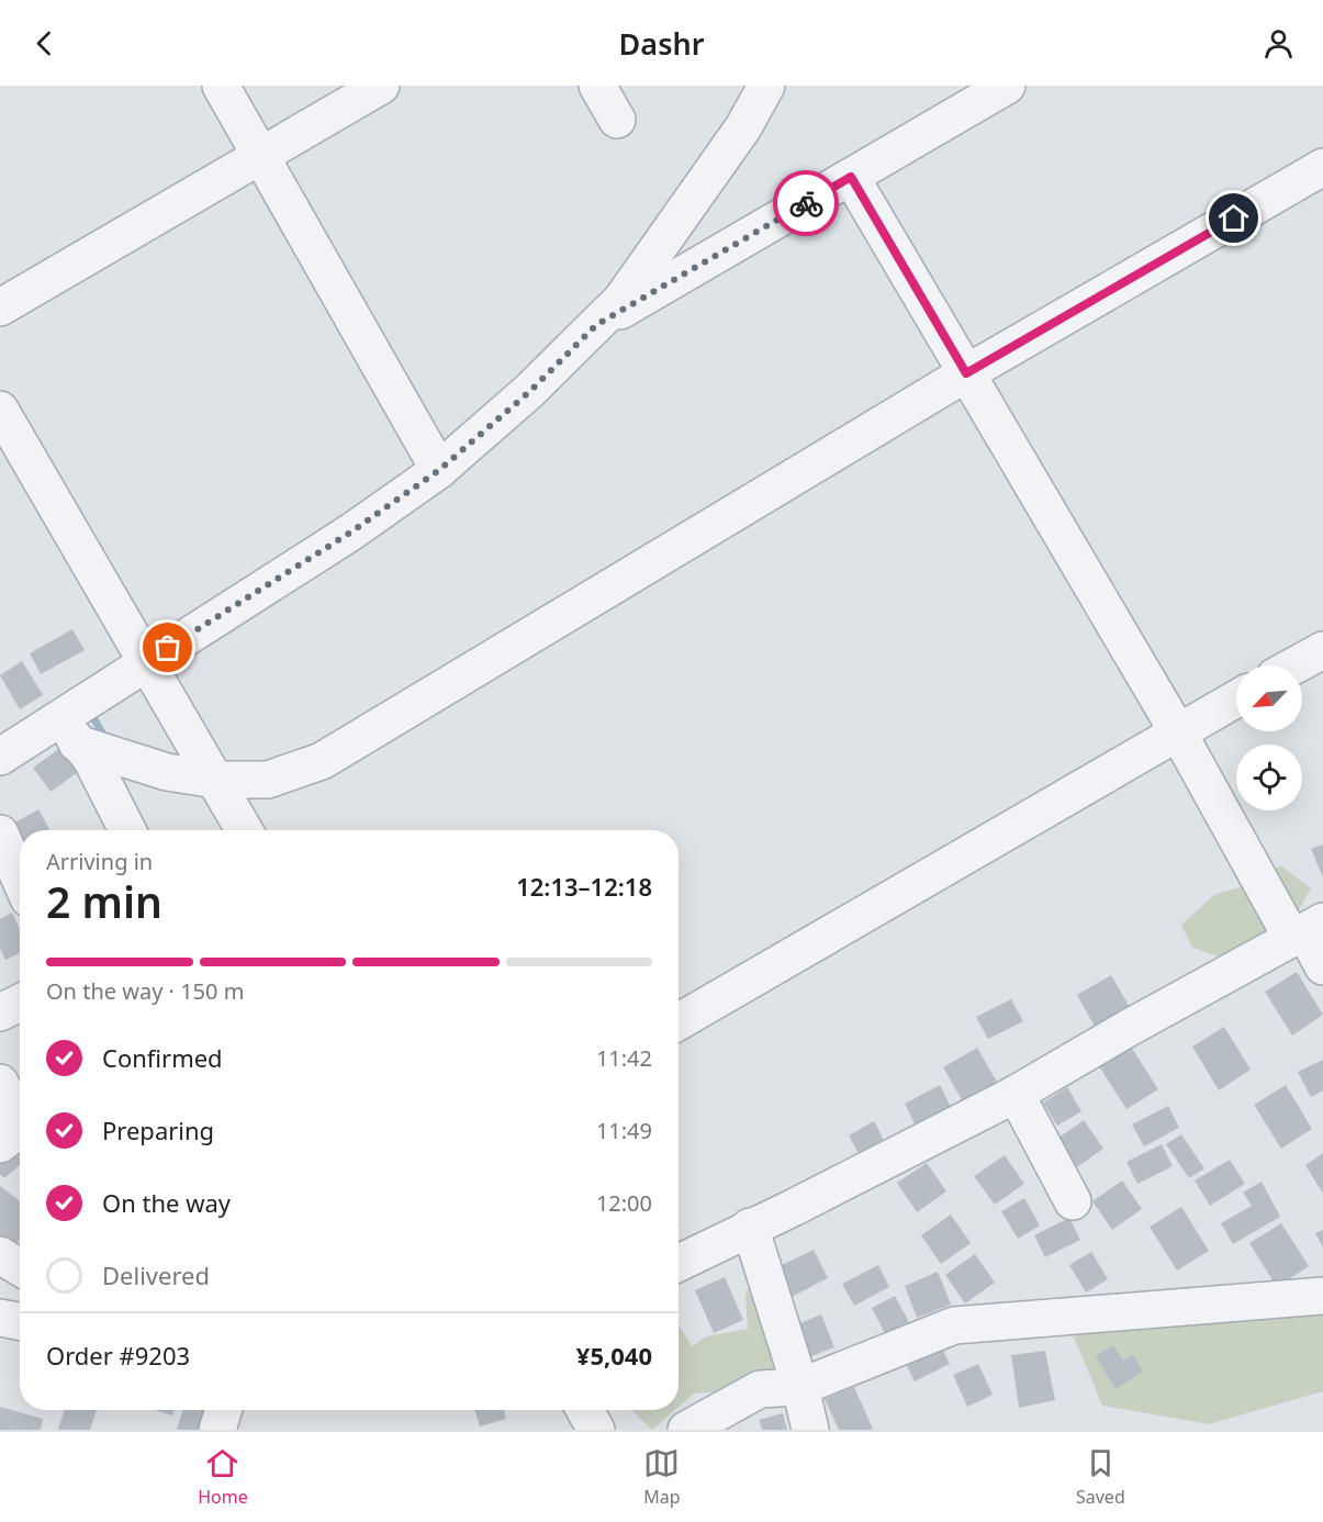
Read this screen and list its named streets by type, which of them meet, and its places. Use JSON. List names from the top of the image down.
{
  "north": "bottom left",
  "page": {
    "header": "Dashr",
    "heading": ["2 min", "Arriving in", "12:13–12:18"],
    "panel": ["Order #9203", "¥5,040"],
    "bar": "On the way · 150 m",
    "list": [
      ["Confirmed", "11:42"],
      ["Preparing", "11:49"],
      ["On the way", "12:00"],
      "Delivered"
    ],
    "tabs": ["Home", "Map", "Saved"]
  }
}
